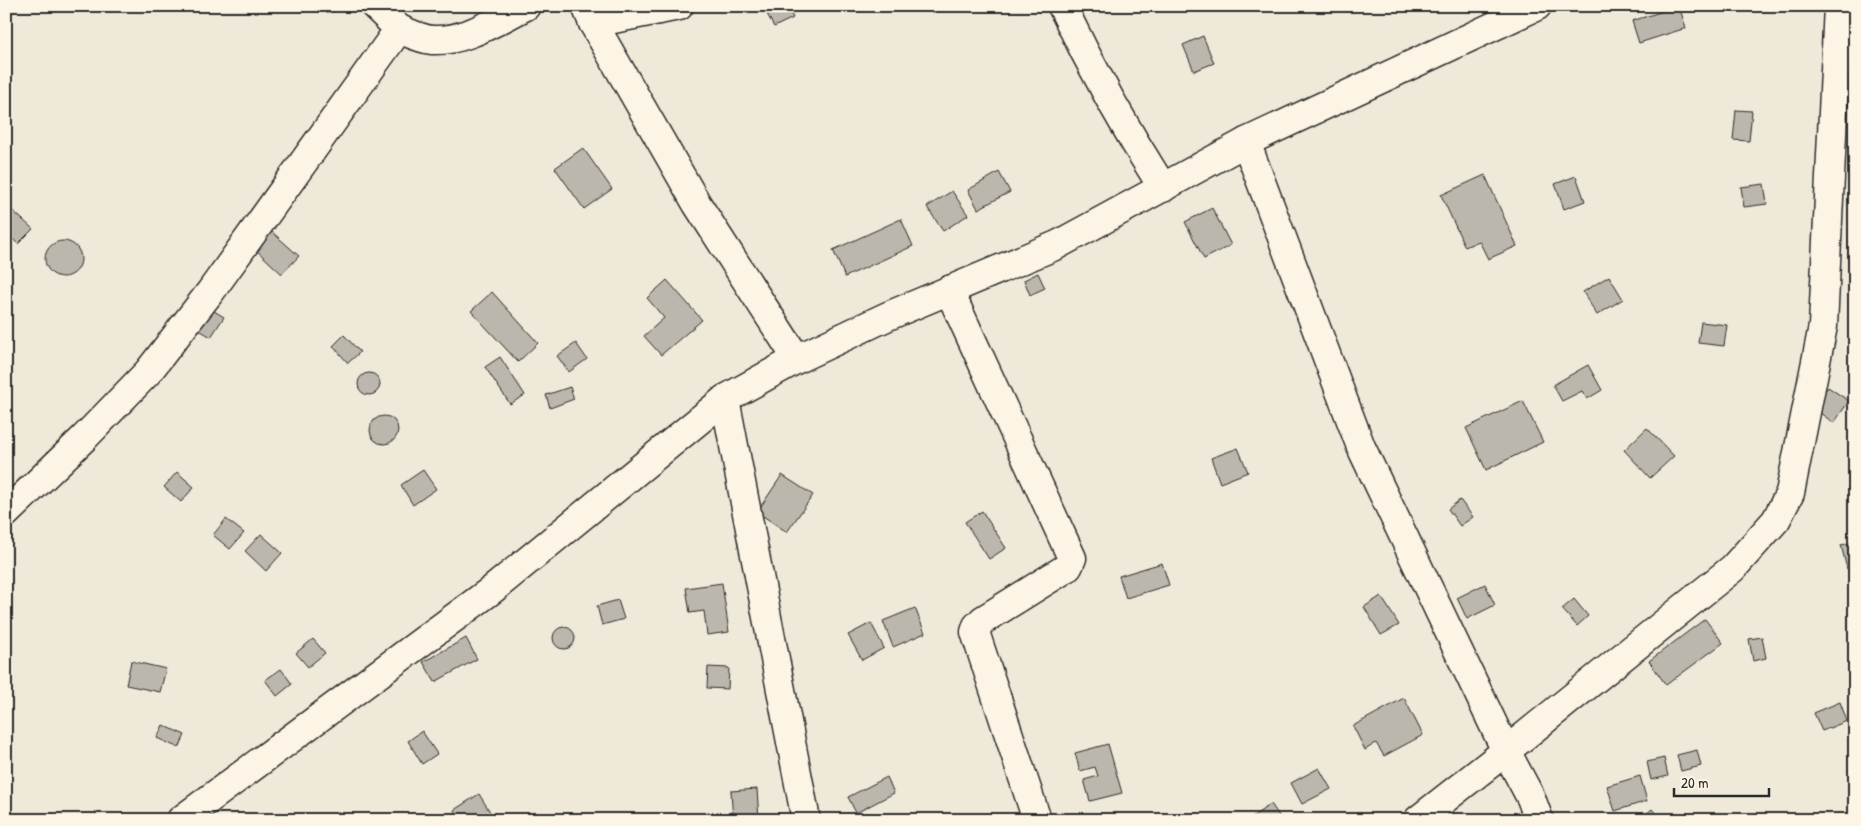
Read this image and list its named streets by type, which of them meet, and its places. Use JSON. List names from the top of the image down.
{
  "scale_bar": "20 m"
}
